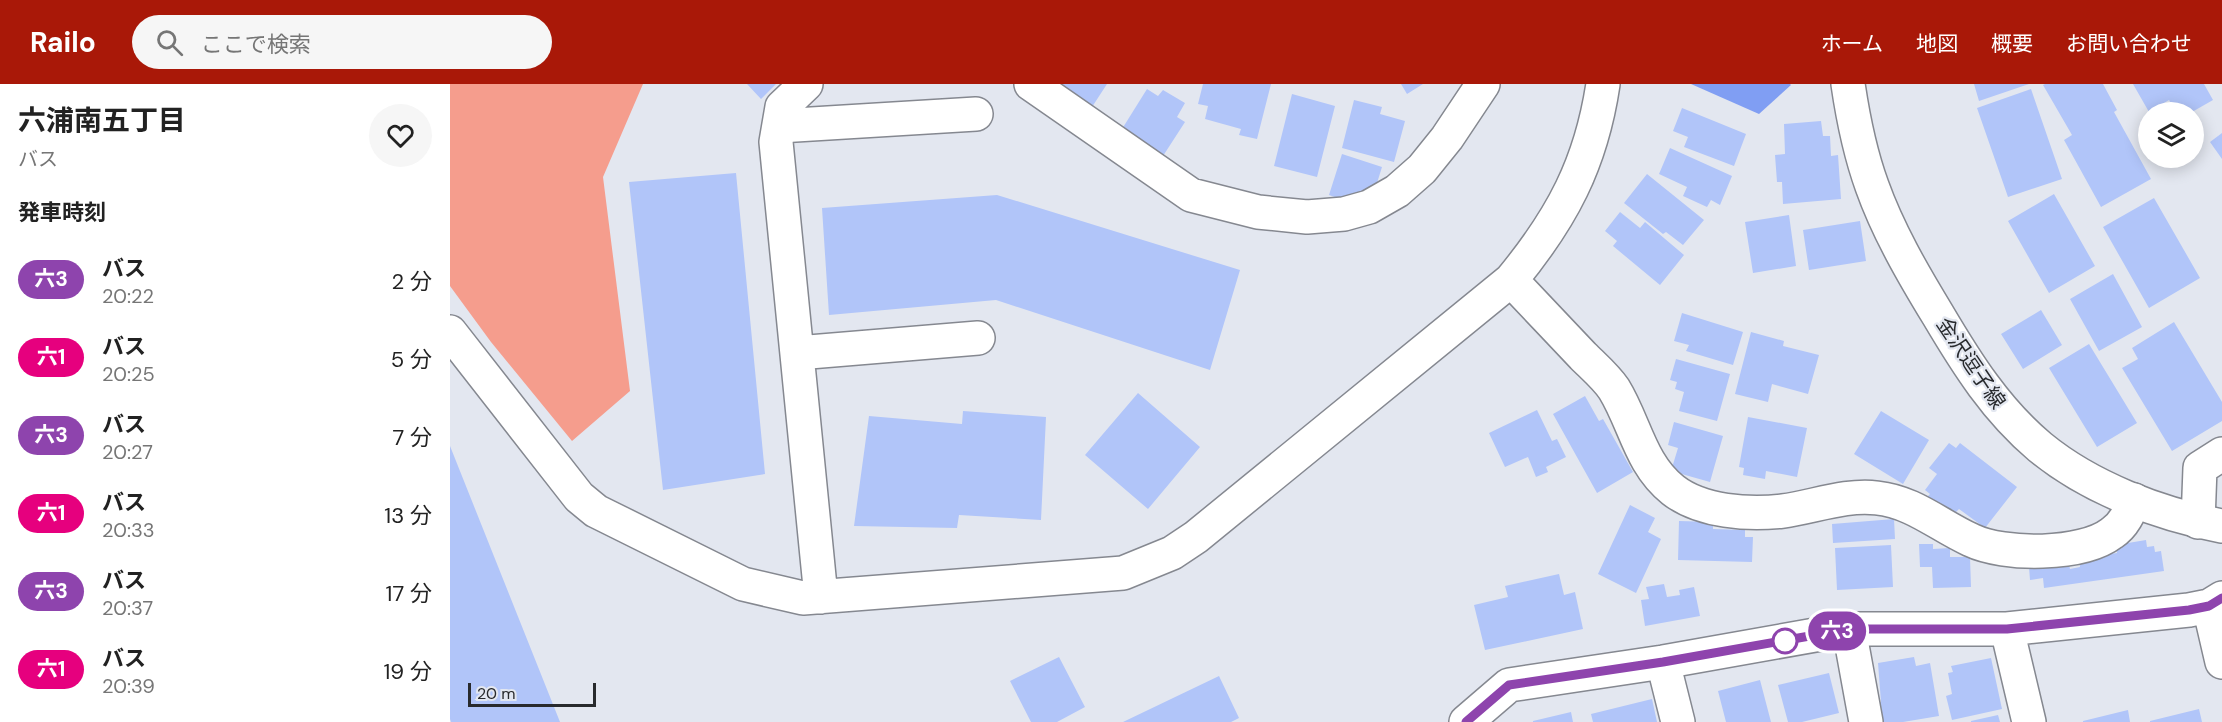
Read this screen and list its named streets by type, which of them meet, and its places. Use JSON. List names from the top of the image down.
{
  "streets": {
    "street": ["金沢逗子線"]
  },
  "lines": ["bus line 六3"],
  "scale_bar": "20 m",
  "page": {
    "header": "Railo",
    "search": "ここで検索",
    "nav": [
      "ホーム",
      "地図",
      "概要",
      "お問い合わせ"
    ],
    "heading": [
      ["六浦南五丁目", "バス"],
      "発車時刻"
    ],
    "on_map": "六3",
    "list": [
      {
        "mark": "六3",
        "name": "バス",
        "note": "20:22",
        "value": "2 分"
      },
      {
        "mark": "六1",
        "name": "バス",
        "note": "20:25",
        "value": "5 分"
      },
      {
        "mark": "六3",
        "name": "バス",
        "note": "20:27",
        "value": "7 分"
      },
      {
        "mark": "六1",
        "name": "バス",
        "note": "20:33",
        "value": "13 分"
      },
      {
        "mark": "六3",
        "name": "バス",
        "note": "20:37",
        "value": "17 分"
      },
      {
        "mark": "六1",
        "name": "バス",
        "note": "20:39",
        "value": "19 分"
      }
    ],
    "scale": "20 m"
  }
}
